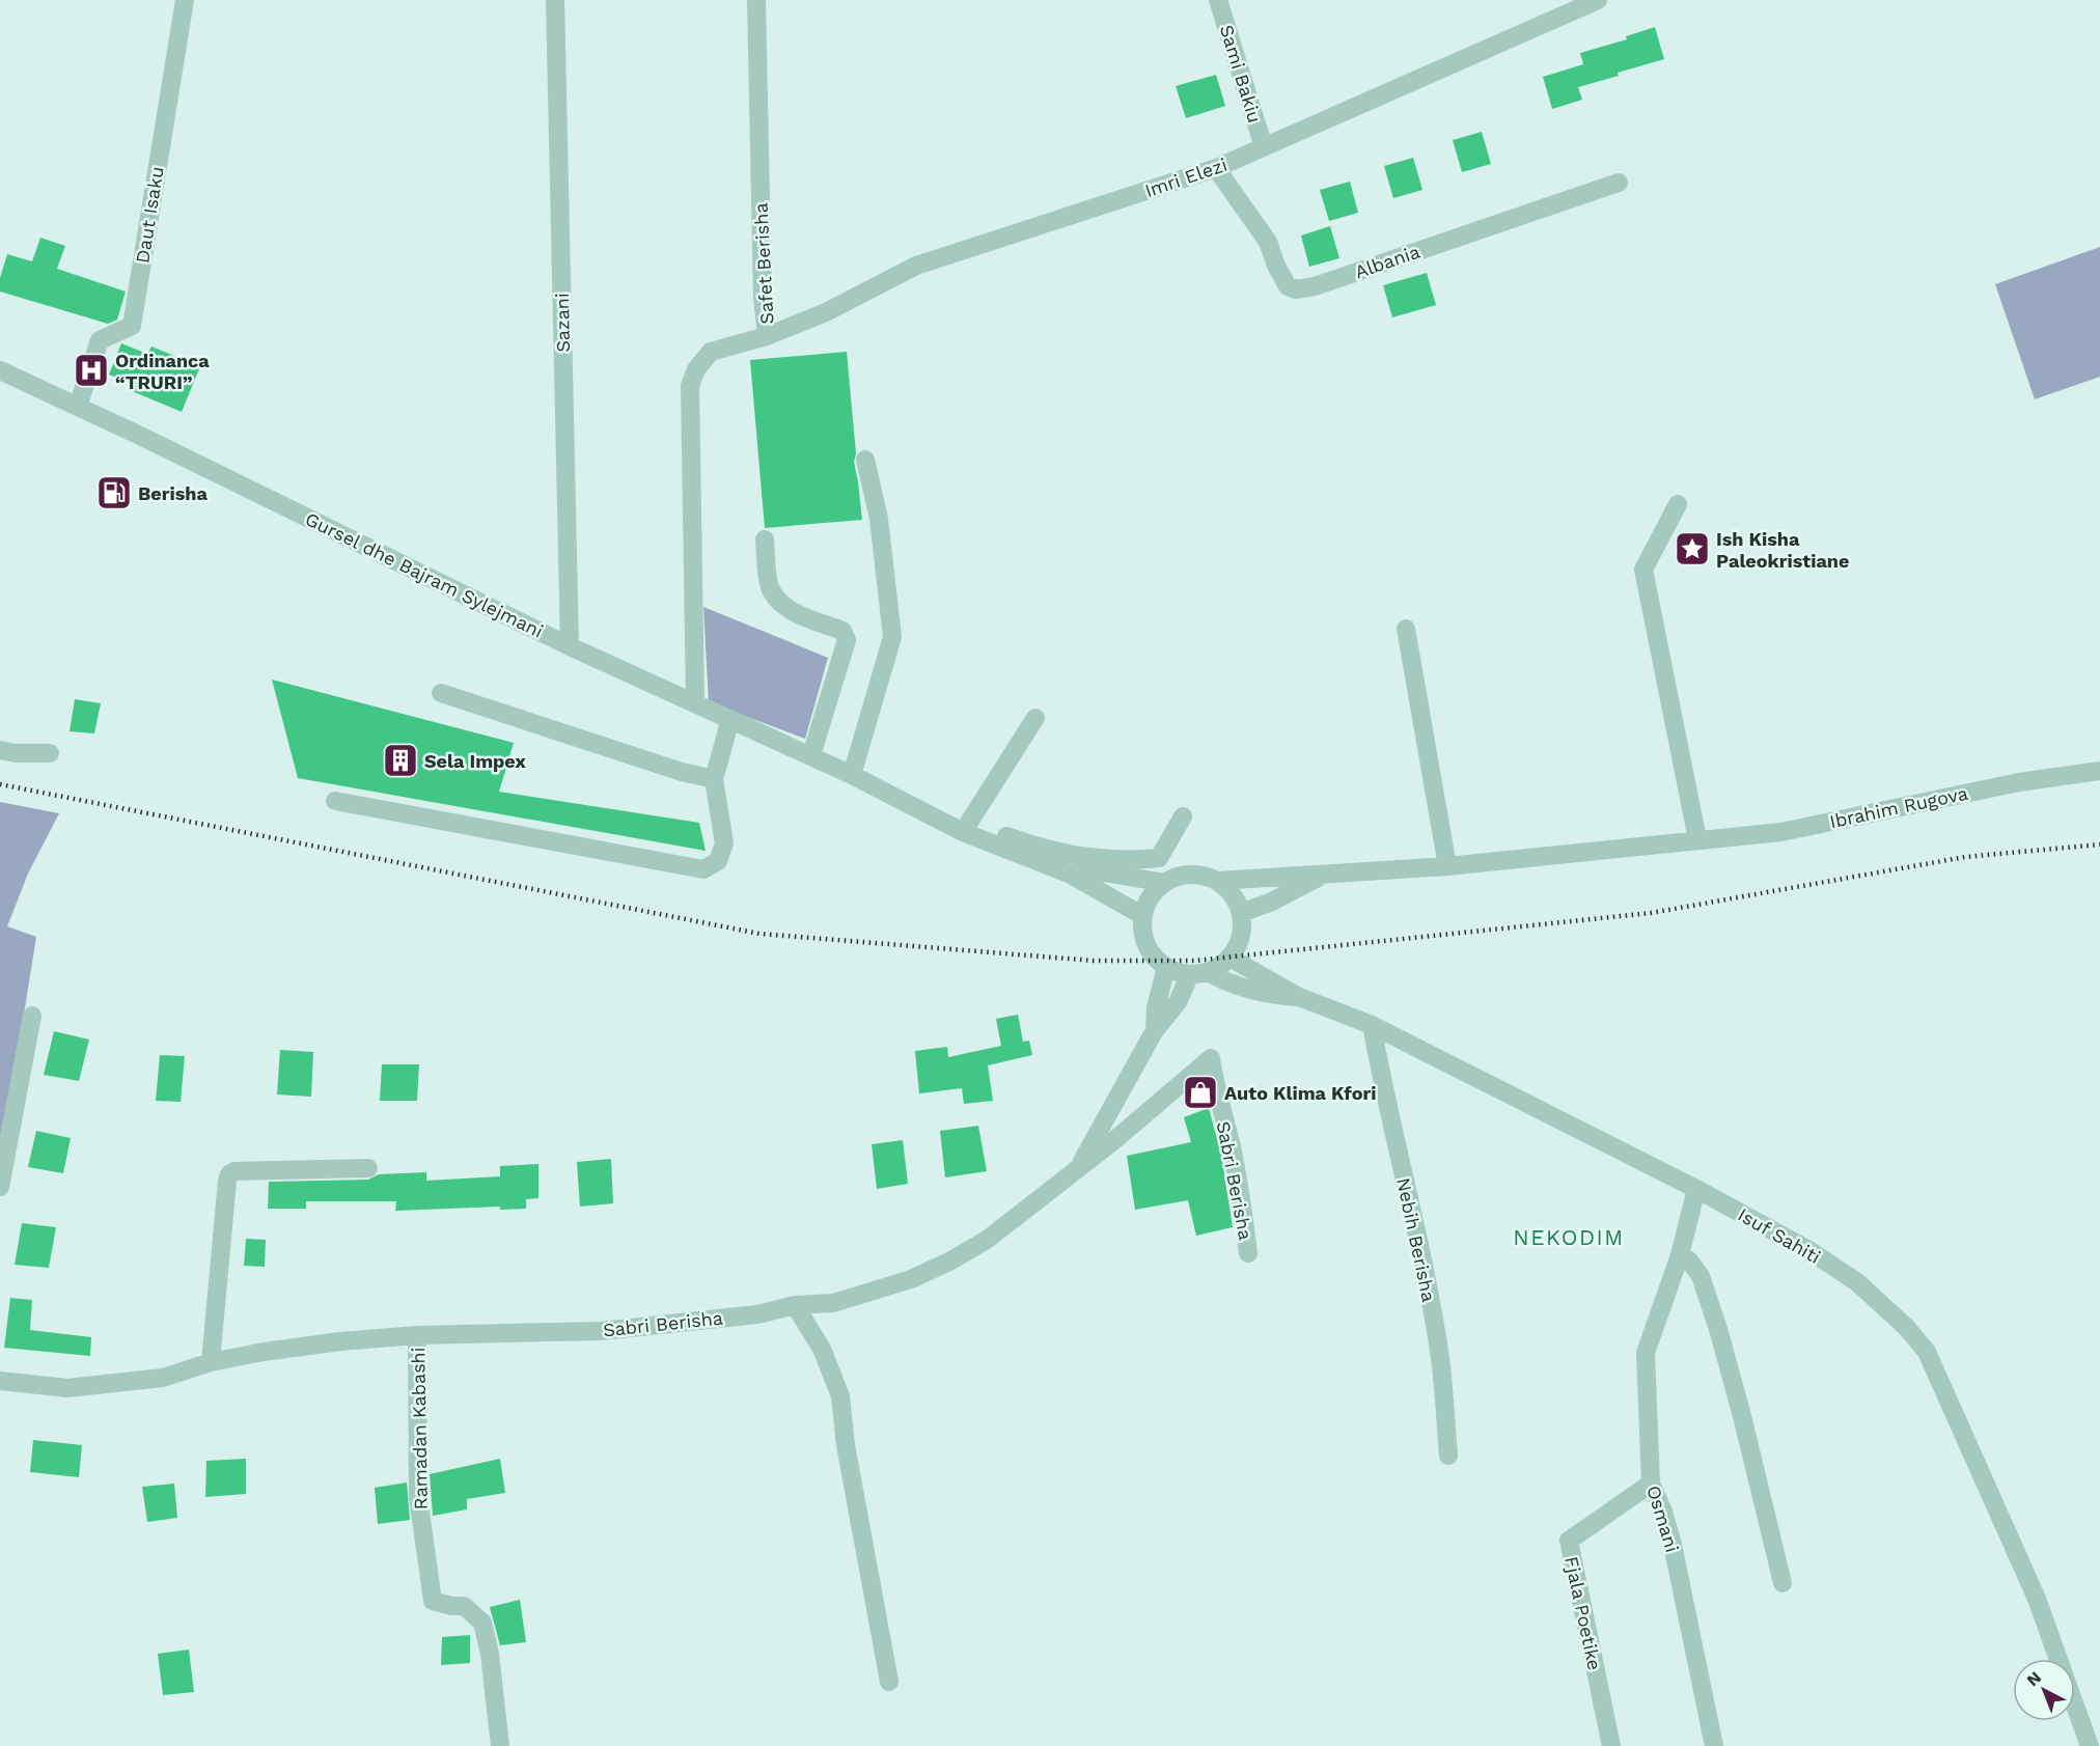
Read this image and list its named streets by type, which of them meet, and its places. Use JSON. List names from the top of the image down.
{
  "streets": {
    "street": [
      "Sami Bakiu",
      "Imri Elezi",
      "Daut Isaku",
      "Albania",
      "Safet Berisha",
      "Sazani",
      "Gursel dhe Bajram Sylejmani",
      "Ibrahim Rugova",
      "Sabri Berisha",
      "Isuf Sahiti",
      "Nebih Berisha",
      "Ramadan Kabashi",
      "Osmani",
      "Fjala Poetike"
    ]
  },
  "crossings": [
    ["Sami Bakiu", "Imri Elezi"],
    ["Imri Elezi", "Albania"],
    ["Imri Elezi", "Safet Berisha"],
    ["Daut Isaku", "Gursel dhe Bajram Sylejmani"],
    ["Safet Berisha", "Gursel dhe Bajram Sylejmani"],
    ["Sazani", "Gursel dhe Bajram Sylejmani"],
    ["Gursel dhe Bajram Sylejmani", "Ibrahim Rugova"],
    ["Gursel dhe Bajram Sylejmani", "Sabri Berisha"],
    ["Gursel dhe Bajram Sylejmani", "Isuf Sahiti"],
    ["Ibrahim Rugova", "Sabri Berisha"],
    ["Ibrahim Rugova", "Isuf Sahiti"],
    ["Sabri Berisha", "Isuf Sahiti"],
    ["Sabri Berisha", "Ramadan Kabashi"],
    ["Isuf Sahiti", "Nebih Berisha"],
    ["Isuf Sahiti", "Osmani"],
    ["Osmani", "Fjala Poetike"]
  ],
  "districts": ["NEKODIM"],
  "places": {
    "hospital": ["Ordinanca “TRURI”"],
    "fuel station": ["Berisha"],
    "place": ["Ish Kisha Paleokristiane"],
    "building": ["Sela Impex"],
    "shop": ["Auto Klima Kfori"]
  },
  "north": "top left"
}
